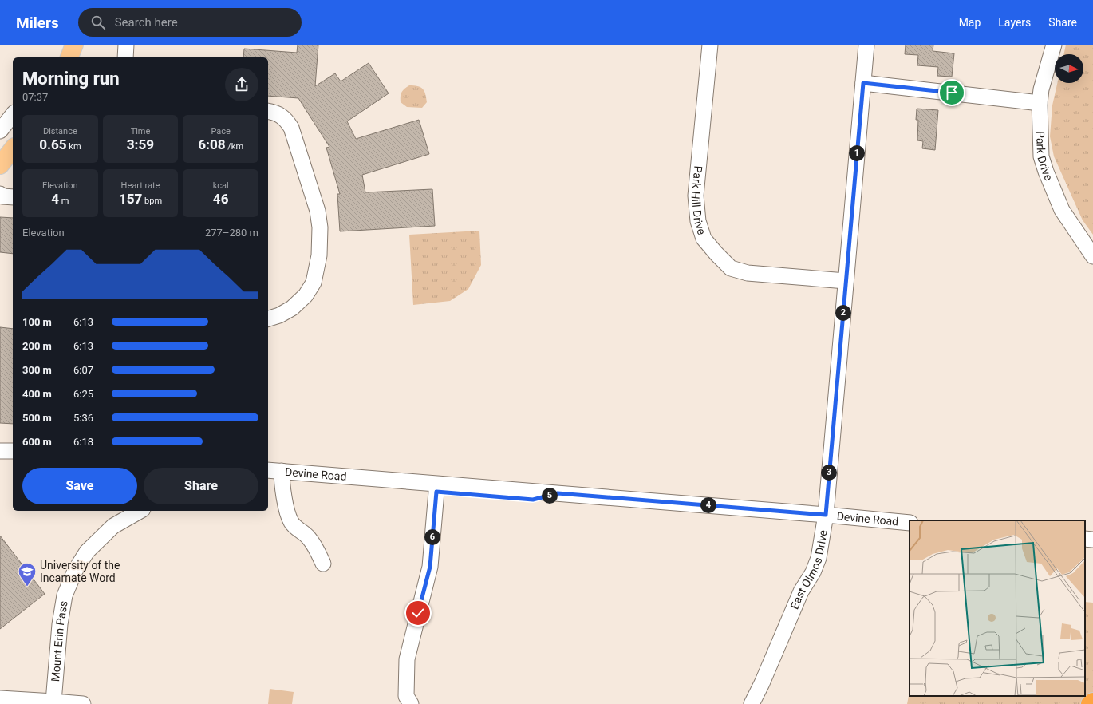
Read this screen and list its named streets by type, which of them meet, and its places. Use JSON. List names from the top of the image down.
{
  "streets": {
    "street": [
      "Park Drive",
      "Park Hill Drive",
      "Devine Road",
      "East Olmos Drive",
      "Mount Erin Pass"
    ]
  },
  "crossings": [
    ["Park Hill Drive", "East Olmos Drive"],
    ["Devine Road", "East Olmos Drive"]
  ],
  "places": {
    "school or university": ["University of the Incarnate Word"]
  },
  "north": "right",
  "page": {
    "header": "Milers",
    "search": "Search here",
    "nav": ["Map", "Layers", "Share"],
    "heading": ["Morning run", "07:37"],
    "stats": [
      ["Distance", "0.65 km"],
      ["Time", "3:59"],
      ["Pace", "6:08 /km"],
      ["Elevation", "4 m"],
      ["Heart rate", "157 bpm"],
      ["kcal", "46"]
    ],
    "pins": [
      "1",
      "2",
      "3",
      "5",
      "4",
      "6"
    ],
    "chart": ["Elevation", "277–280 m"],
    "list": [
      {
        "name": "100 m",
        "note": "6:13"
      },
      {
        "name": "200 m",
        "note": "6:13"
      },
      {
        "name": "300 m",
        "note": "6:07"
      },
      {
        "name": "400 m",
        "note": "6:25"
      },
      {
        "name": "500 m",
        "note": "5:36"
      },
      {
        "name": "600 m",
        "note": "6:18"
      }
    ],
    "buttons": ["Save", "Share"]
  }
}
